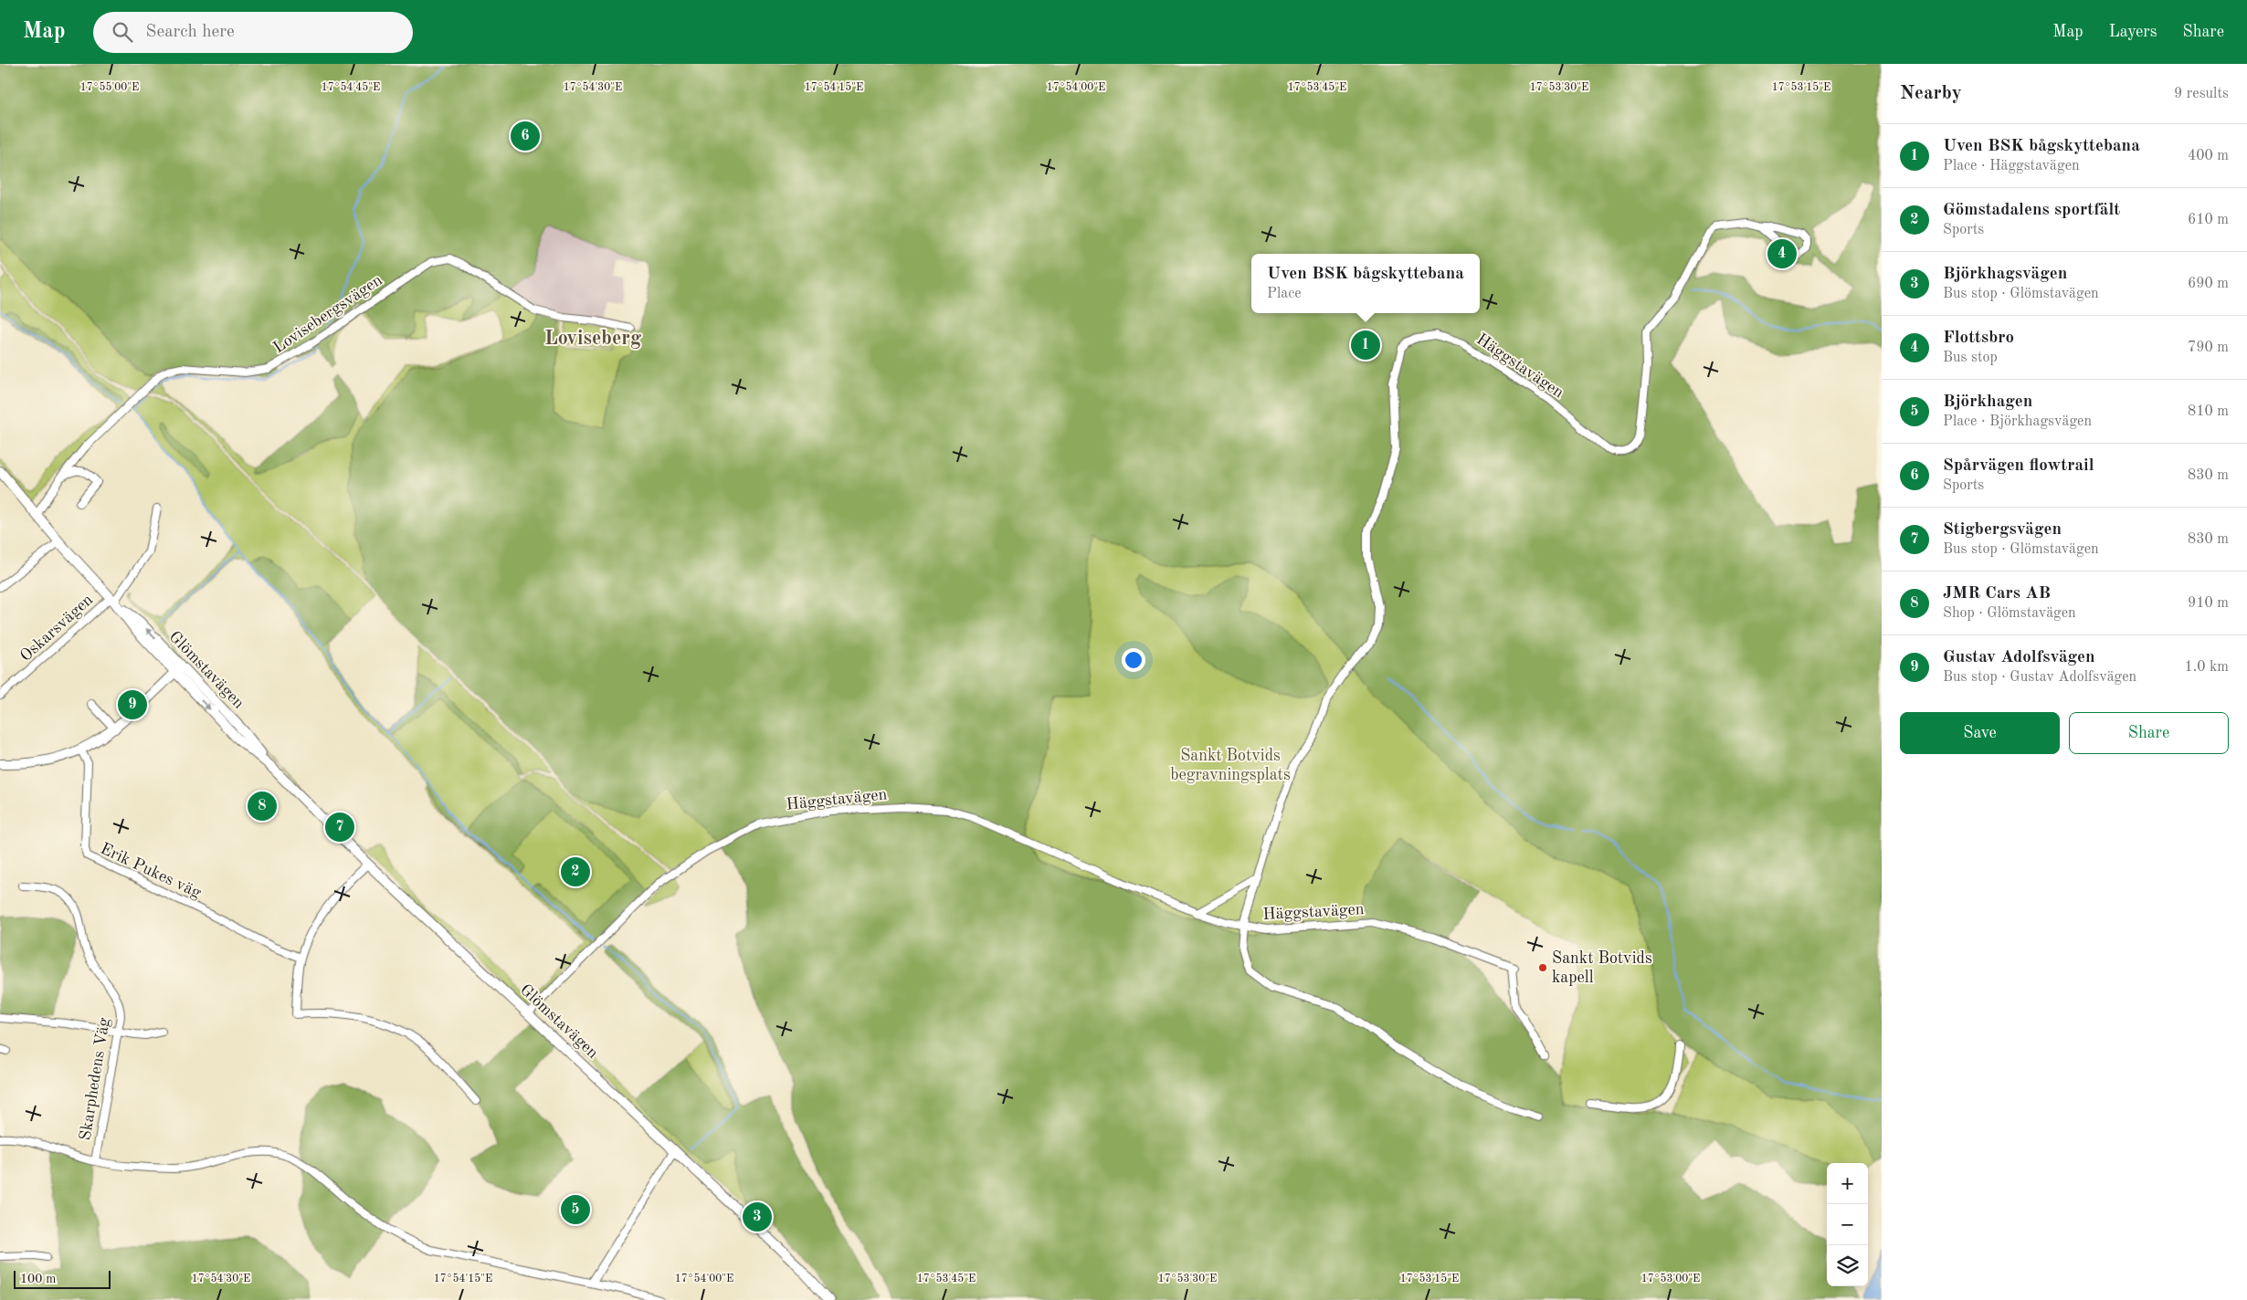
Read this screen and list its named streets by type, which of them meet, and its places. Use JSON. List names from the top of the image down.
{
  "streets": {
    "main road": ["Glömstavägen"],
    "street": [
      "Lovisebergsvägen",
      "Häggstavägen",
      "Oskarsvägen",
      "Erik Pukes väg",
      "Skarphedens Väg"
    ]
  },
  "crossings": [
    ["Lovisebergsvägen", "Glömstavägen"],
    ["Häggstavägen", "Glömstavägen"],
    ["Oskarsvägen", "Glömstavägen"]
  ],
  "districts": ["Loviseberg"],
  "parks": ["Sankt Botvids begravningsplats"],
  "places": ["Sankt Botvids kapell"],
  "scale_bar": "100 m",
  "page": {
    "header": "Map",
    "search": "Search here",
    "nav": ["Map", "Layers", "Share"],
    "heading": ["Nearby", "9 results"],
    "pins": [
      "6",
      "4",
      "1",
      "9",
      "8",
      "7",
      "2",
      "5",
      "3"
    ],
    "list": [
      {
        "mark": "1",
        "name": "Uven BSK bågskyttebana",
        "note": "Place · Häggstavägen",
        "value": "400 m"
      },
      {
        "mark": "2",
        "name": "Gömstadalens sportfält",
        "note": "Sports",
        "value": "610 m"
      },
      {
        "mark": "3",
        "name": "Björkhagsvägen",
        "note": "Bus stop · Glömstavägen",
        "value": "690 m"
      },
      {
        "mark": "4",
        "name": "Flottsbro",
        "note": "Bus stop",
        "value": "790 m"
      },
      {
        "mark": "5",
        "name": "Björkhagen",
        "note": "Place · Björkhagsvägen",
        "value": "810 m"
      },
      {
        "mark": "6",
        "name": "Spårvägen flowtrail",
        "note": "Sports",
        "value": "830 m"
      },
      {
        "mark": "7",
        "name": "Stigbergsvägen",
        "note": "Bus stop · Glömstavägen",
        "value": "830 m"
      },
      {
        "mark": "8",
        "name": "JMR Cars AB",
        "note": "Shop · Glömstavägen",
        "value": "910 m"
      },
      {
        "mark": "9",
        "name": "Gustav Adolfsvägen",
        "note": "Bus stop · Gustav Adolfsvägen",
        "value": "1.0 km"
      }
    ],
    "popup": ["Uven BSK bågskyttebana", "Place"],
    "buttons": ["Save", "Share"],
    "map_buttons": ["+", "−"],
    "scale": "100 m"
  },
  "coordinates": [
    "17°55'00\"E",
    "17°54'45\"E",
    "17°54'30\"E",
    "17°54'15\"E",
    "17°54'00\"E",
    "17°53'45\"E",
    "17°53'30\"E",
    "17°53'15\"E",
    "17°53'00\"E"
  ]
}
